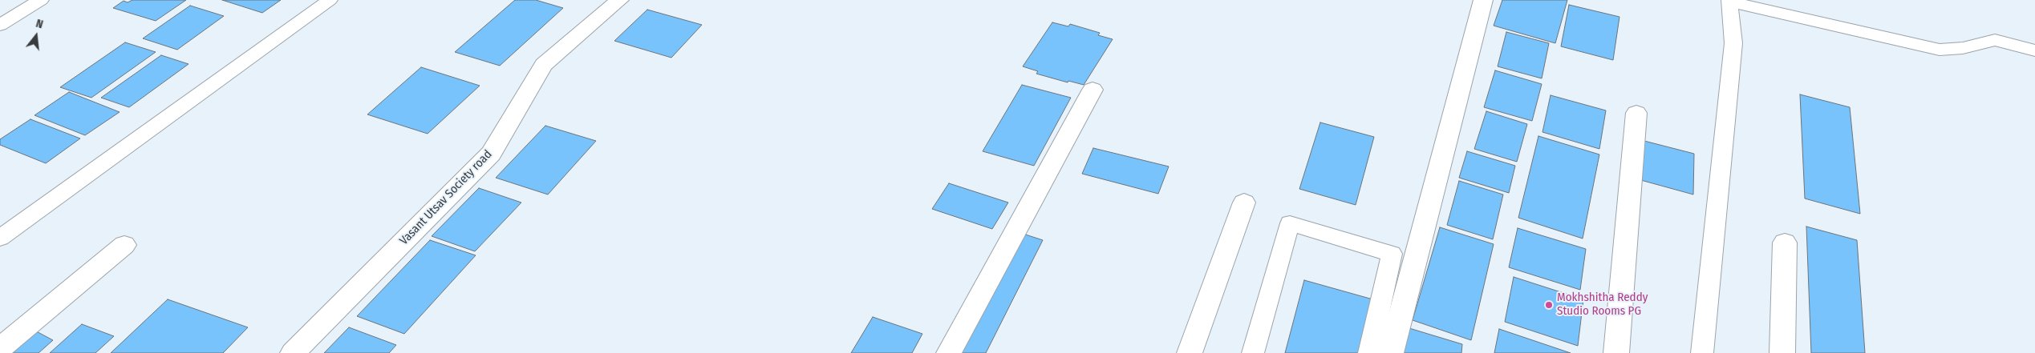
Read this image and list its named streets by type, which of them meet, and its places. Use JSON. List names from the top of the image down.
{
  "streets": {
    "street": ["Vasant Utsav Society road"]
  },
  "places": ["Mokhshitha Reddy Studio Rooms PG"],
  "north": "top"
}
